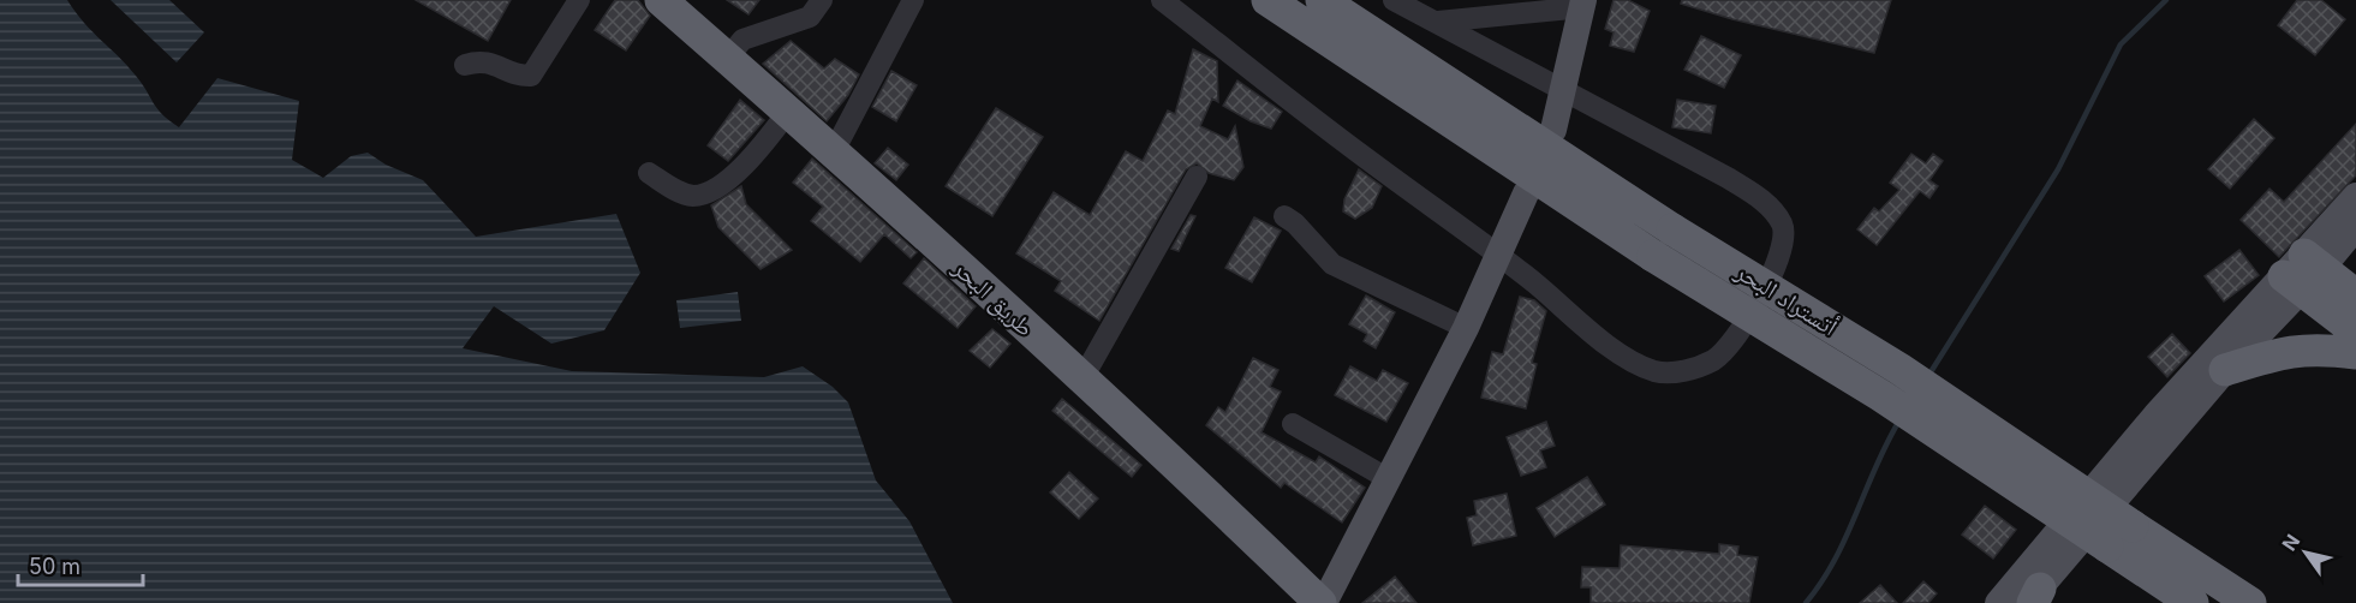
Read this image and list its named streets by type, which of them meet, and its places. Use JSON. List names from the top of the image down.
{
  "streets": {
    "highway": ["طريق البحر", "أتستراد البحر"]
  },
  "scale_bar": "50 m",
  "north": "top left"
}
